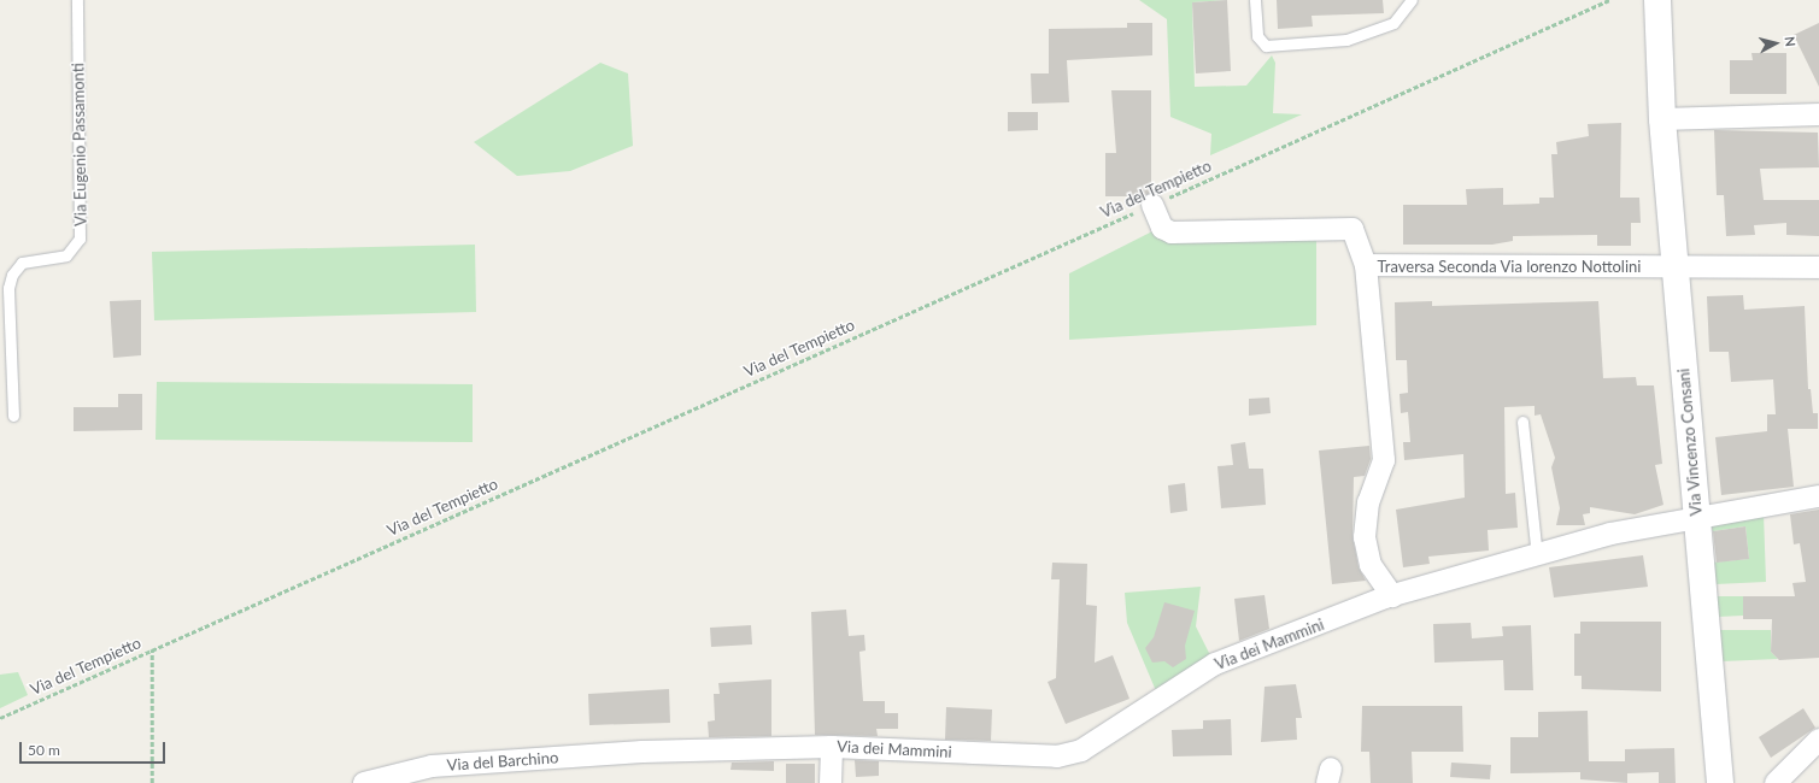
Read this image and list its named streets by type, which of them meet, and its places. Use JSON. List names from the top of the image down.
{
  "streets": {
    "street": [
      "Traversa Seconda Via lorenzo Nottolini",
      "Via Vincenzo Consani",
      "Via dei Mammini",
      "Via del Barchino"
    ],
    "lane": ["Via Eugenio Passamonti"],
    "path": ["Via del Tempietto"]
  },
  "crossings": [
    ["Via del Tempietto", "Traversa Seconda Via lorenzo Nottolini"],
    ["Traversa Seconda Via lorenzo Nottolini", "Via Vincenzo Consani"],
    ["Via Vincenzo Consani", "Via dei Mammini"],
    ["Via dei Mammini", "Via del Barchino"]
  ],
  "scale_bar": "50 m",
  "north": "right"
}
